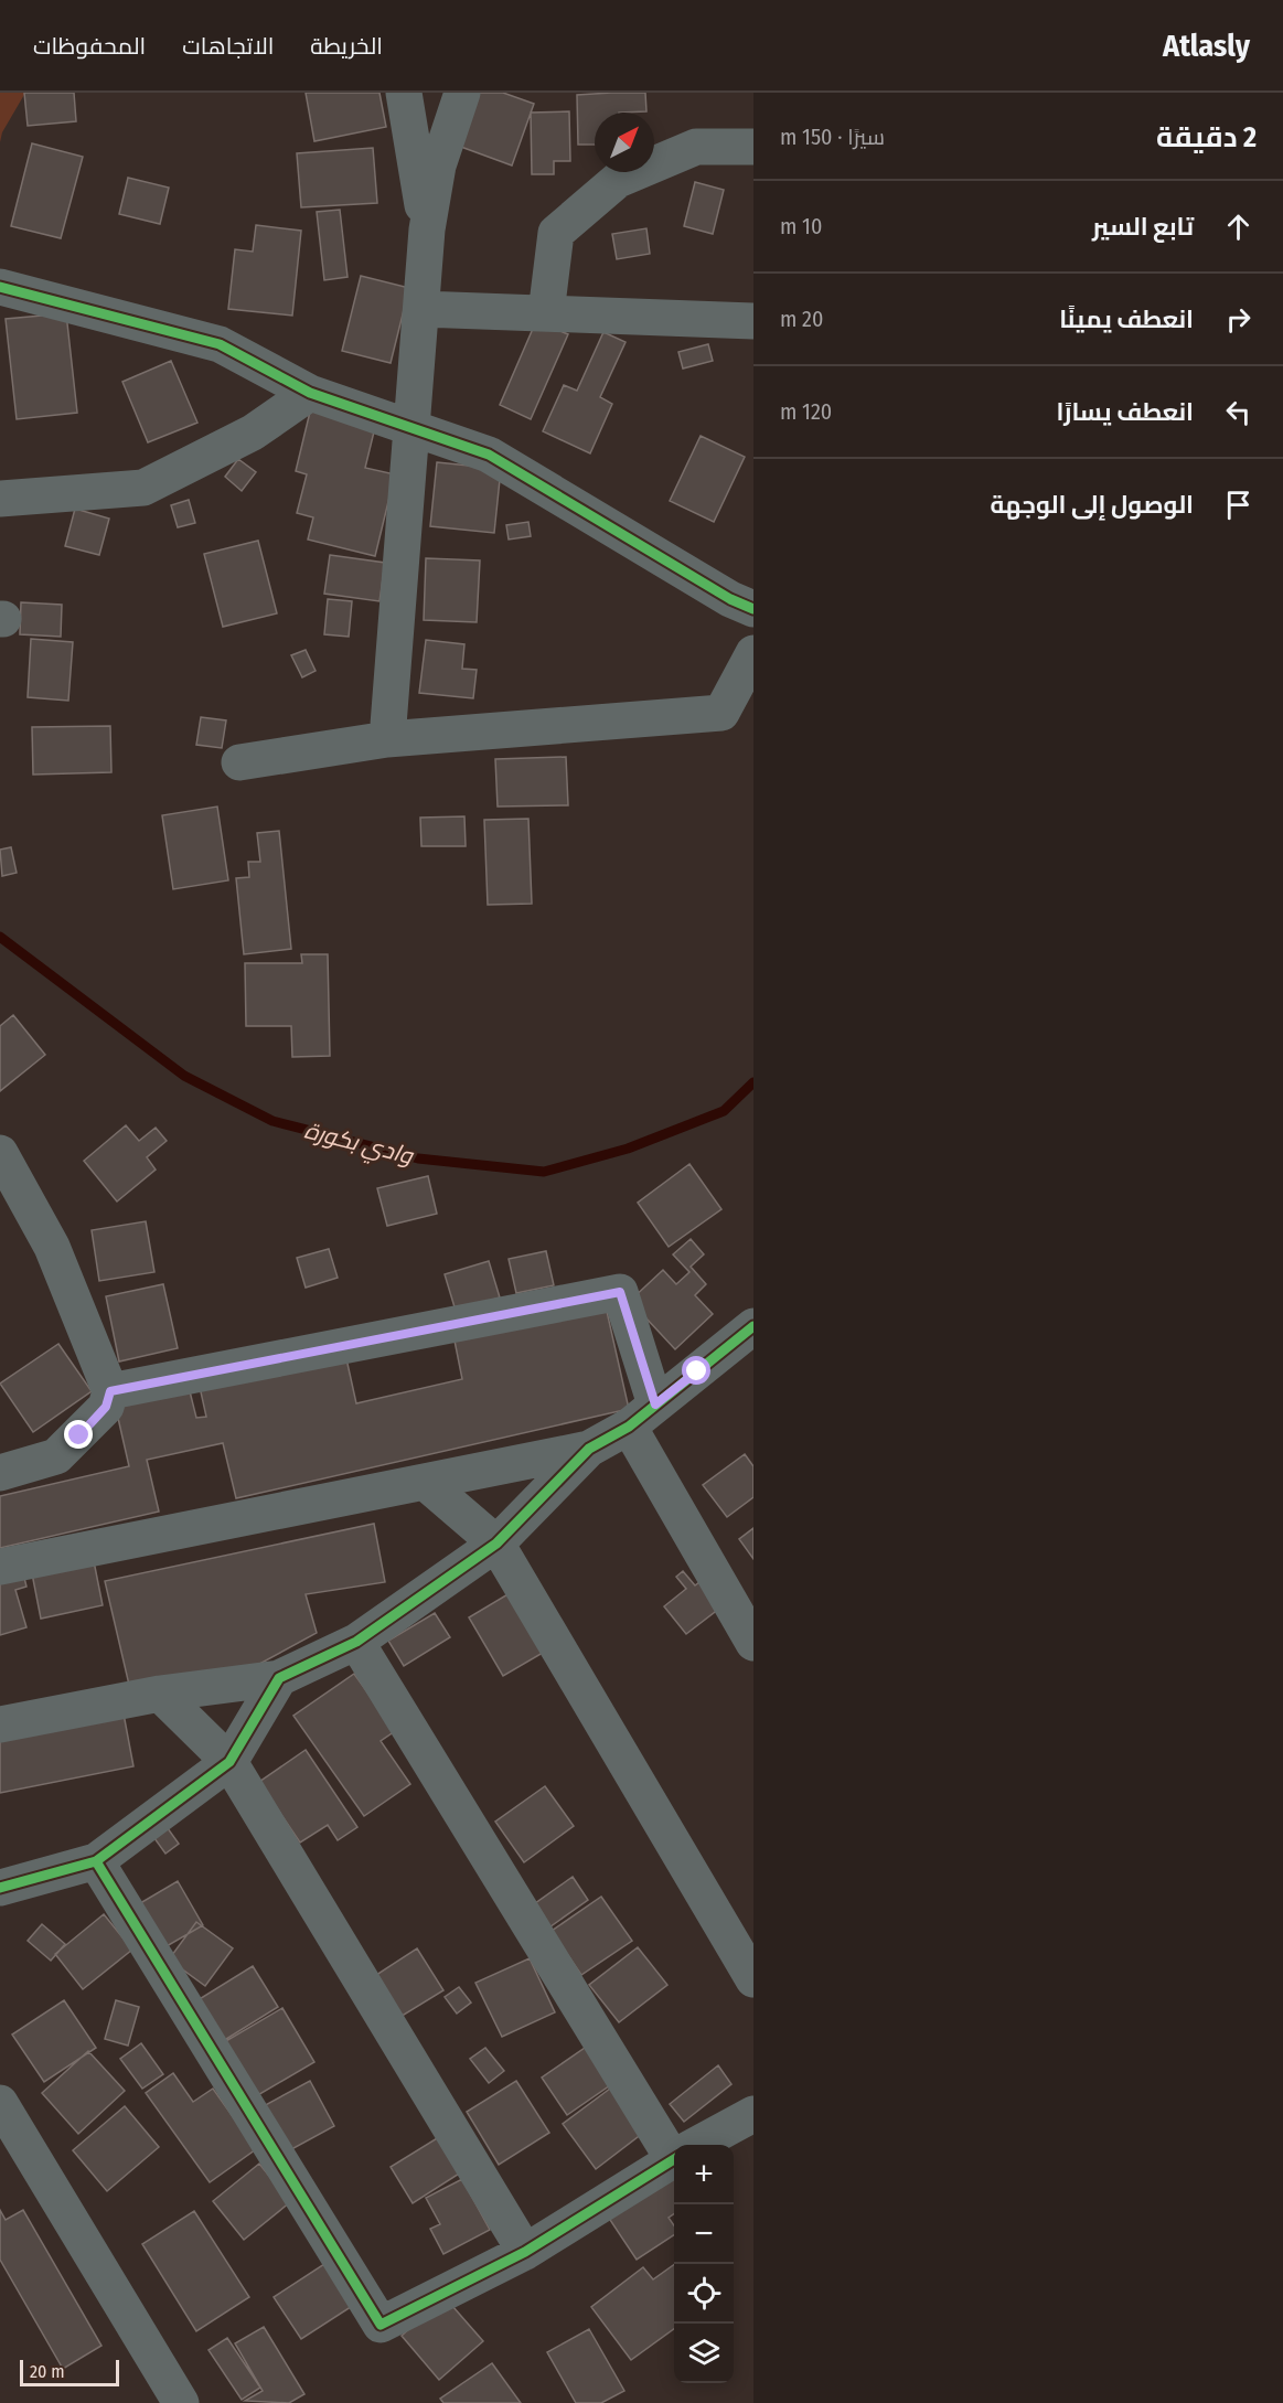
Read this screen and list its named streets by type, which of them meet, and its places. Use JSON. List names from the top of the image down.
{
  "water": ["وادي بكورة"],
  "scale_bar": "20 m",
  "north": "top right",
  "page": {
    "header": "Atlasly",
    "nav": ["الخريطة", "الاتجاهات", "المحفوظات"],
    "heading": ["2 دقيقة", "سيرًا · 150 m"],
    "list": [
      ["تابع السير", "10 m"],
      ["انعطف يمينًا", "20 m"],
      ["انعطف يسارًا", "120 m"],
      "الوصول إلى الوجهة"
    ],
    "map_buttons": ["+", "−"],
    "scale": "20 m"
  }
}
